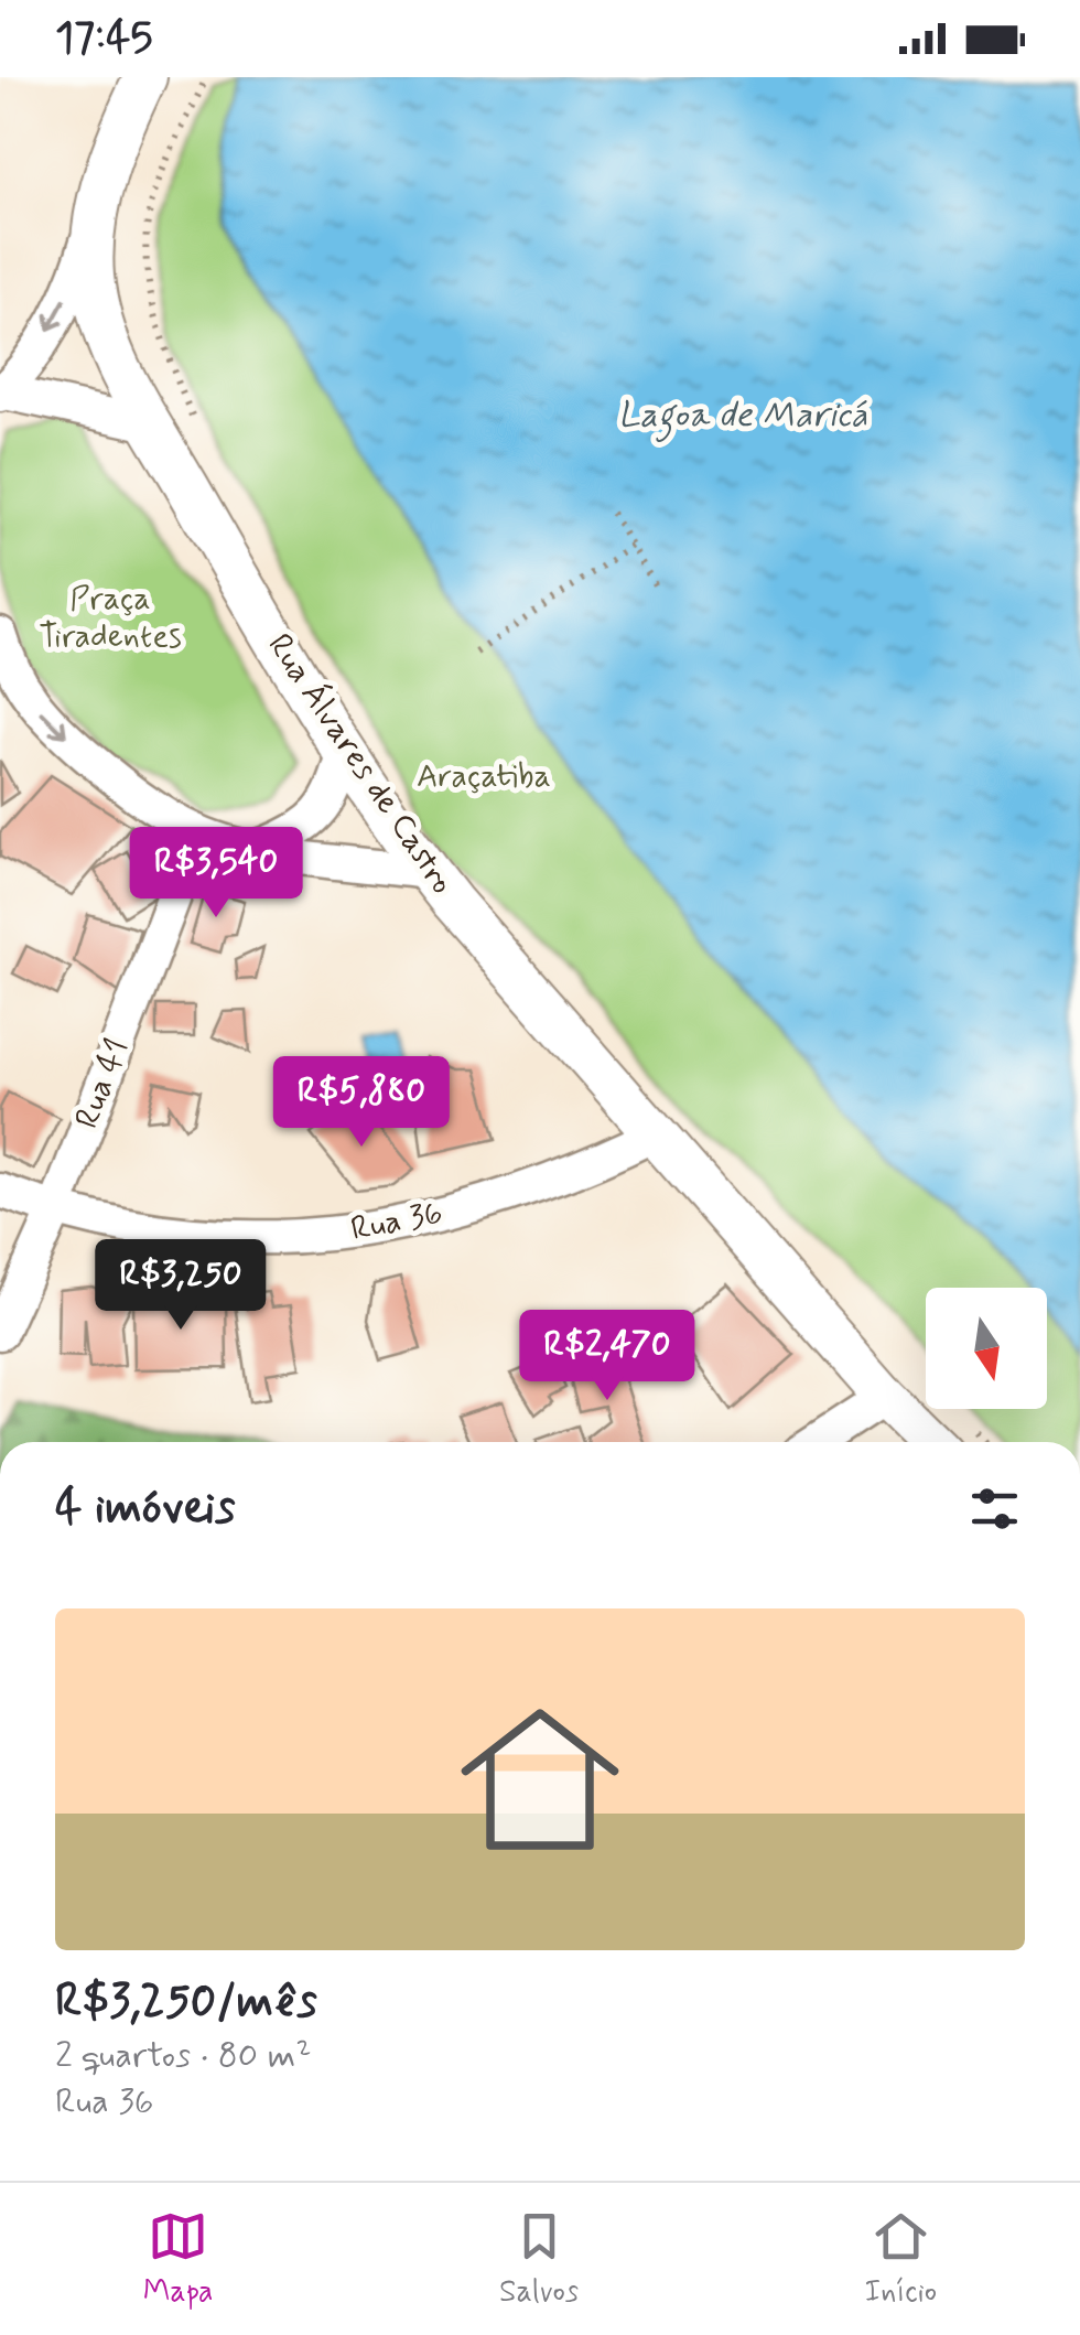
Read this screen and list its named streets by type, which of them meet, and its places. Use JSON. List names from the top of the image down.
{
  "streets": {
    "street": ["Rua Álvares de Castro", "Rua 41", "Rua 36"]
  },
  "crossings": [
    ["Rua Álvares de Castro", "Rua 36"],
    ["Rua 41", "Rua 36"]
  ],
  "water": ["Lagoa de Maricá"],
  "parks": ["Praça Tiradentes", "Araçatiba"],
  "north": "bottom",
  "page": {
    "status": "17:45",
    "price": [
      "R$3,540",
      "R$5,880",
      "R$3,250",
      "R$2,470"
    ],
    "heading": "4 imóveis",
    "list": [
      {
        "name": "R$3,250/mês",
        "note": "2 quartos · 80 m² · Rua 36"
      }
    ],
    "tabs": ["Mapa", "Salvos", "Início"]
  }
}
